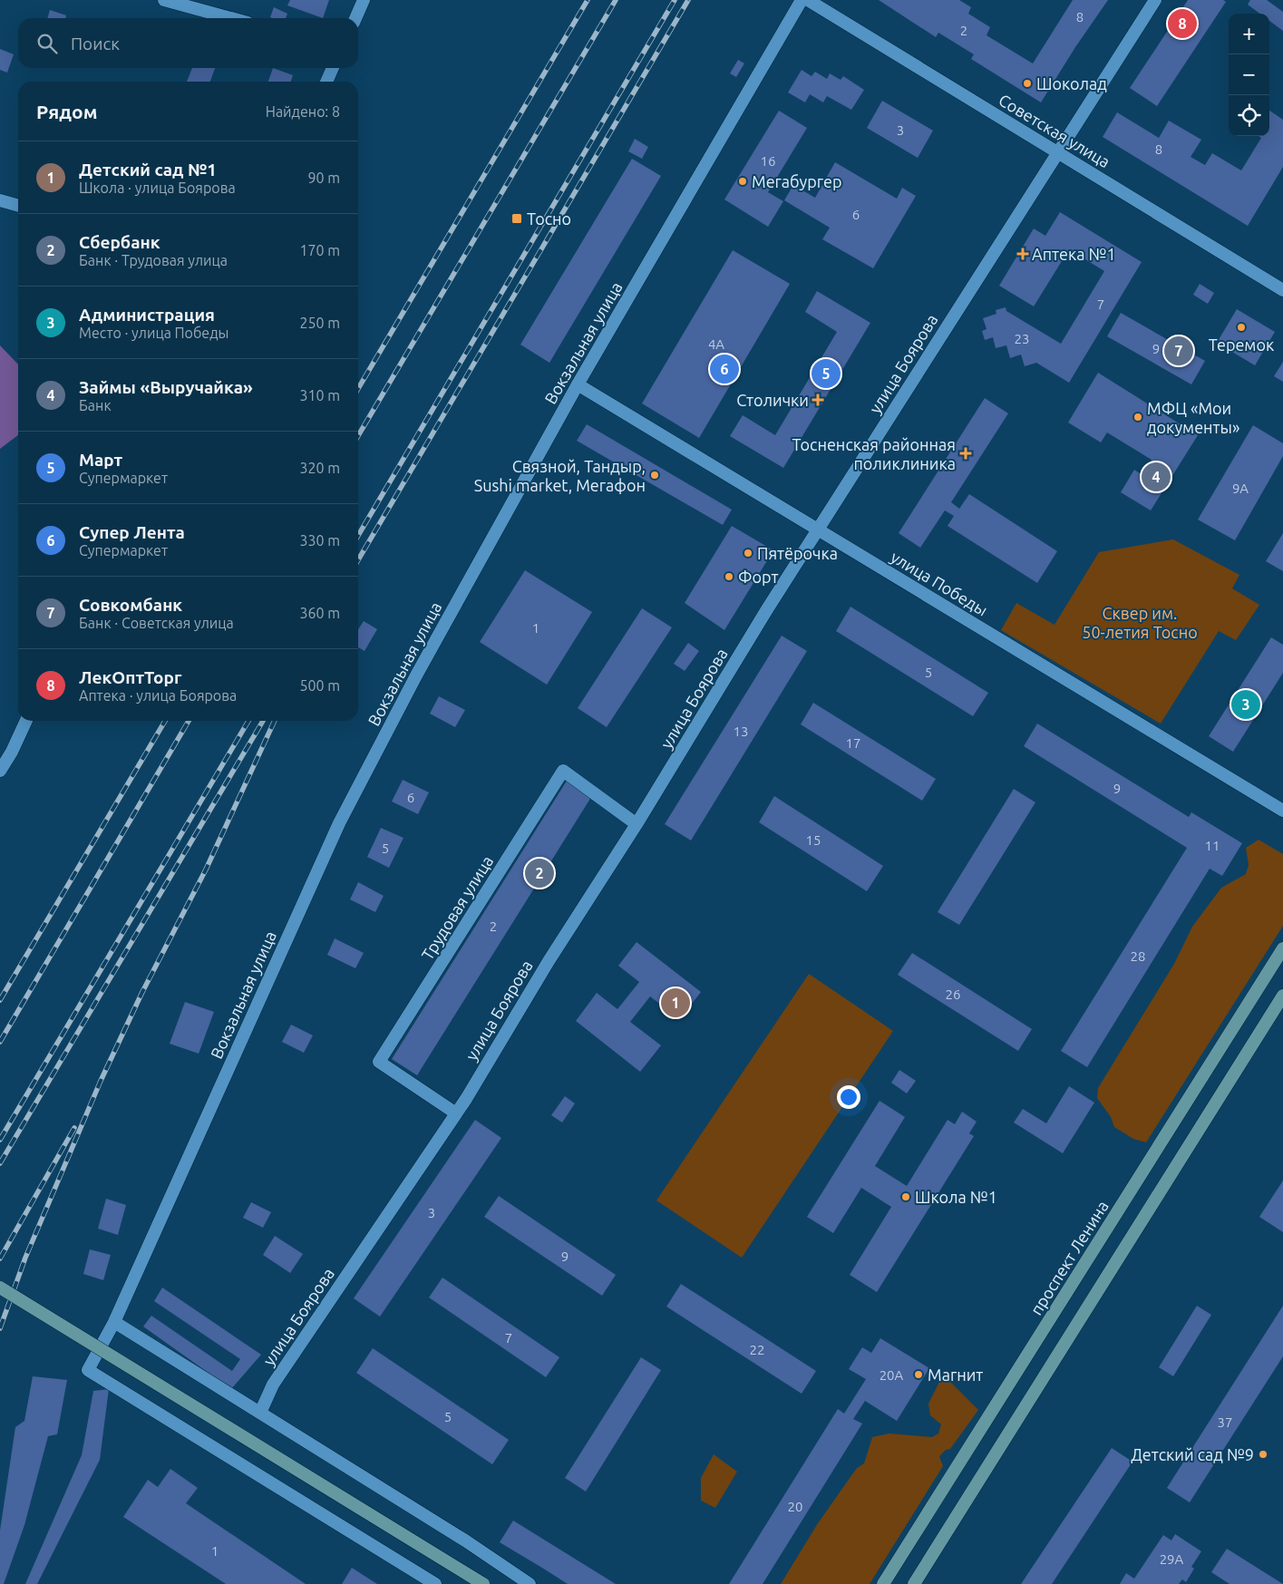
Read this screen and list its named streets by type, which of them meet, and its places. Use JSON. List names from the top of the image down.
{
  "streets": {
    "main road": ["проспект Ленина"],
    "street": [
      "Советская улица",
      "Вокзальная улица",
      "улица Боярова",
      "улица Победы",
      "Трудовая улица"
    ]
  },
  "crossings": [
    ["Советская улица", "улица Боярова"],
    ["Вокзальная улица", "улица Победы"],
    ["улица Боярова", "улица Победы"],
    ["улица Боярова", "Трудовая улица"]
  ],
  "parks": ["Сквер им. 50-летия Тосно"],
  "places": {
    "other": [
      "Шоколад",
      "Мегабургер",
      "Теремок",
      "МФЦ «Мои документы»",
      "Связной, Тандыр, Sushi market, Мегафон",
      "Пятёрочка",
      "Форт",
      "Школа №1",
      "Магнит",
      "Детский сад №9"
    ],
    "transit": ["Тосно"],
    "health": ["Аптека №1", "Столички", "Тосненская районная поликлиника"]
  },
  "house_numbers": [
    "8",
    "2",
    "3",
    "8",
    "16",
    "6",
    "7",
    "23",
    "4А",
    "9",
    "9А",
    "1",
    "5",
    "13",
    "17",
    "9",
    "6",
    "15",
    "11",
    "5",
    "2",
    "28",
    "26",
    "3",
    "9",
    "7",
    "22",
    "20А",
    "5",
    "37",
    "20",
    "1",
    "29А"
  ],
  "page": {
    "pins": [
      "8",
      "7",
      "6",
      "5",
      "4",
      "3",
      "2",
      "1"
    ],
    "map_buttons": ["+", "−"],
    "search": "Поиск",
    "heading": ["Рядом", "Найдено: 8"],
    "list": [
      {
        "mark": "1",
        "name": "Детский сад №1",
        "note": "Школа · улица Боярова",
        "value": "90 m"
      },
      {
        "mark": "2",
        "name": "Сбербанк",
        "note": "Банк · Трудовая улица",
        "value": "170 m"
      },
      {
        "mark": "3",
        "name": "Администрация",
        "note": "Место · улица Победы",
        "value": "250 m"
      },
      {
        "mark": "4",
        "name": "Займы «Выручайка»",
        "note": "Банк",
        "value": "310 m"
      },
      {
        "mark": "5",
        "name": "Март",
        "note": "Супермаркет",
        "value": "320 m"
      },
      {
        "mark": "6",
        "name": "Супер Лента",
        "note": "Супермаркет",
        "value": "330 m"
      },
      {
        "mark": "7",
        "name": "Совкомбанк",
        "note": "Банк · Советская улица",
        "value": "360 m"
      },
      {
        "mark": "8",
        "name": "ЛекОптТорг",
        "note": "Аптека · улица Боярова",
        "value": "500 m"
      }
    ]
  }
}
